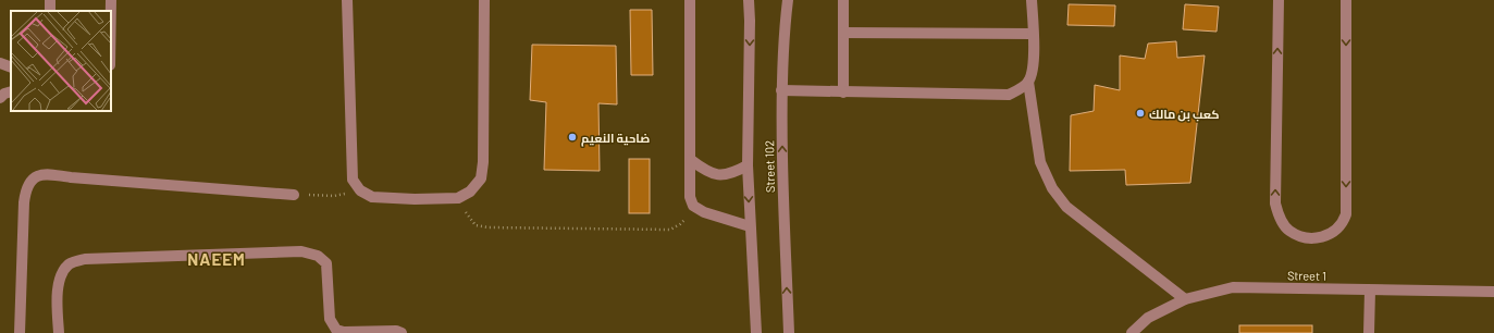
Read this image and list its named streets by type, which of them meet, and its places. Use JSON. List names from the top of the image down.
{
  "streets": {
    "street": ["Street 102", "Street 1"]
  },
  "districts": ["NAEEM"],
  "places": ["كعب بن مالك", "ضاحية النعيم"]
}
